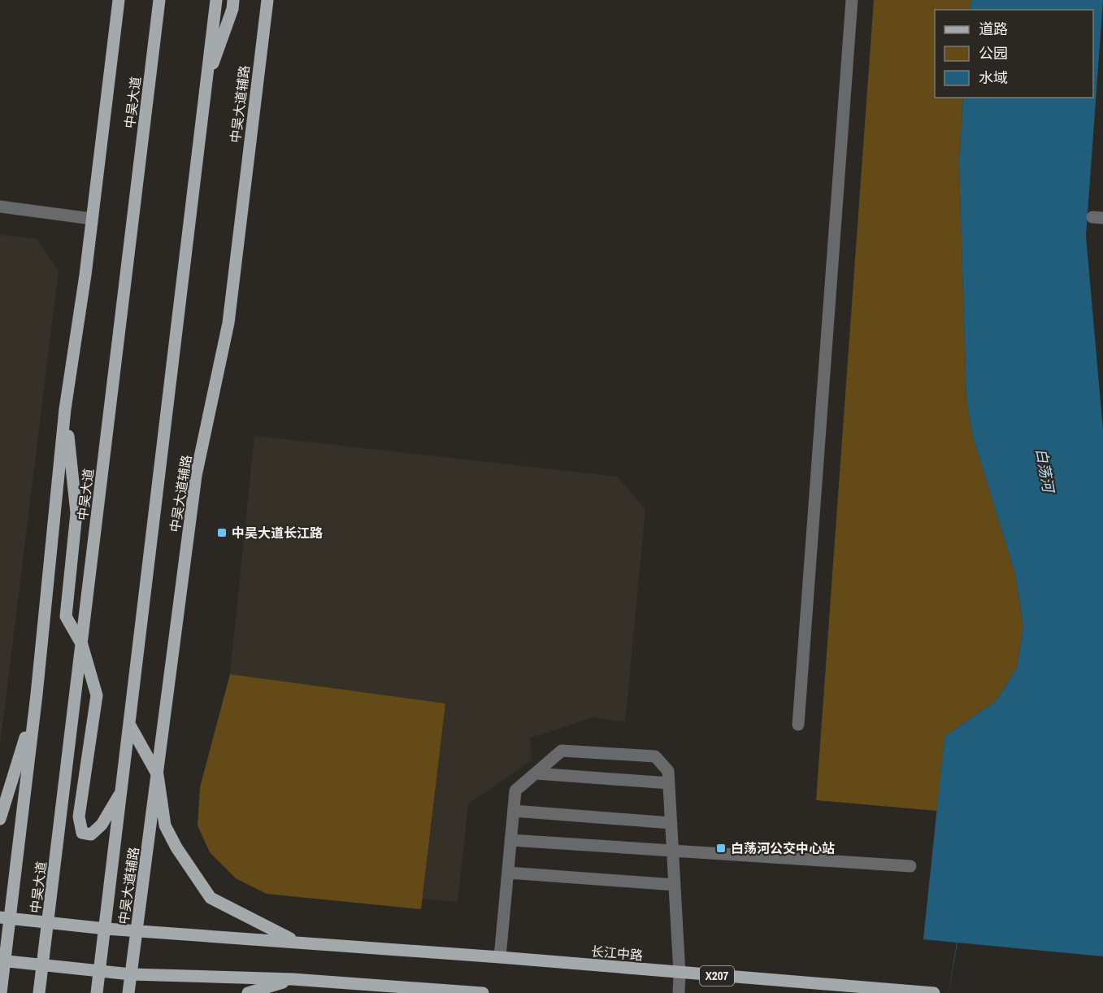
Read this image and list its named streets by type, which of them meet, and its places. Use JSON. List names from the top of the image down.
{
  "streets": {
    "main road": [
      "中吴大道",
      "中吴大道辅路",
      "长江中路",
      "X207"
    ]
  },
  "crossings": [
    ["中吴大道", "长江中路"],
    ["中吴大道辅路", "长江中路"]
  ],
  "water": ["白荡河"],
  "places": {
    "transit": ["中吴大道长江路", "白荡河公交中心站"]
  },
  "legend": ["道路", "公园", "水域"]
}
